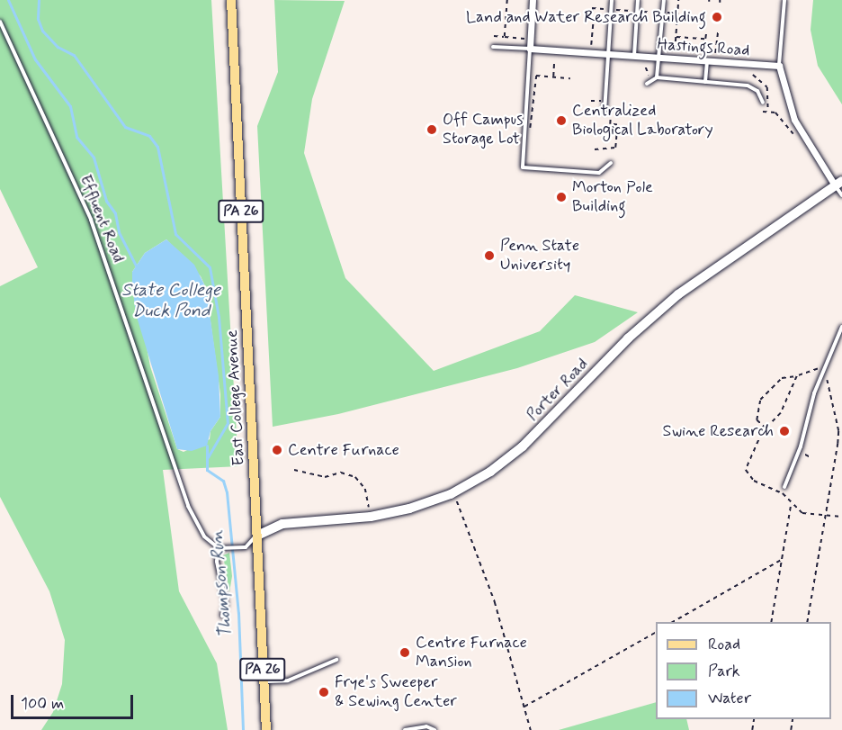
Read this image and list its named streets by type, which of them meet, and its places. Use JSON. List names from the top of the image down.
{
  "streets": {
    "main road": ["PA 26", "East College Avenue"],
    "street": ["Hastings Road", "Porter Road"],
    "lane": ["Effluent Road"]
  },
  "crossings": [
    ["Porter Road", "East College Avenue"]
  ],
  "water": ["State College Duck Pond", "Thompson Run"],
  "places": [
    "Land and Water Research Building",
    "Centralized Biological Laboratory",
    "Off Campus Storage Lot",
    "Morton Pole Building",
    "Penn State University",
    "Swine Research",
    "Centre Furnace",
    "Centre Furnace Mansion",
    "Frye's Sweeper & Sewing Center"
  ],
  "legend": ["Road", "Park", "Water"],
  "scale_bar": "100 m"
}
